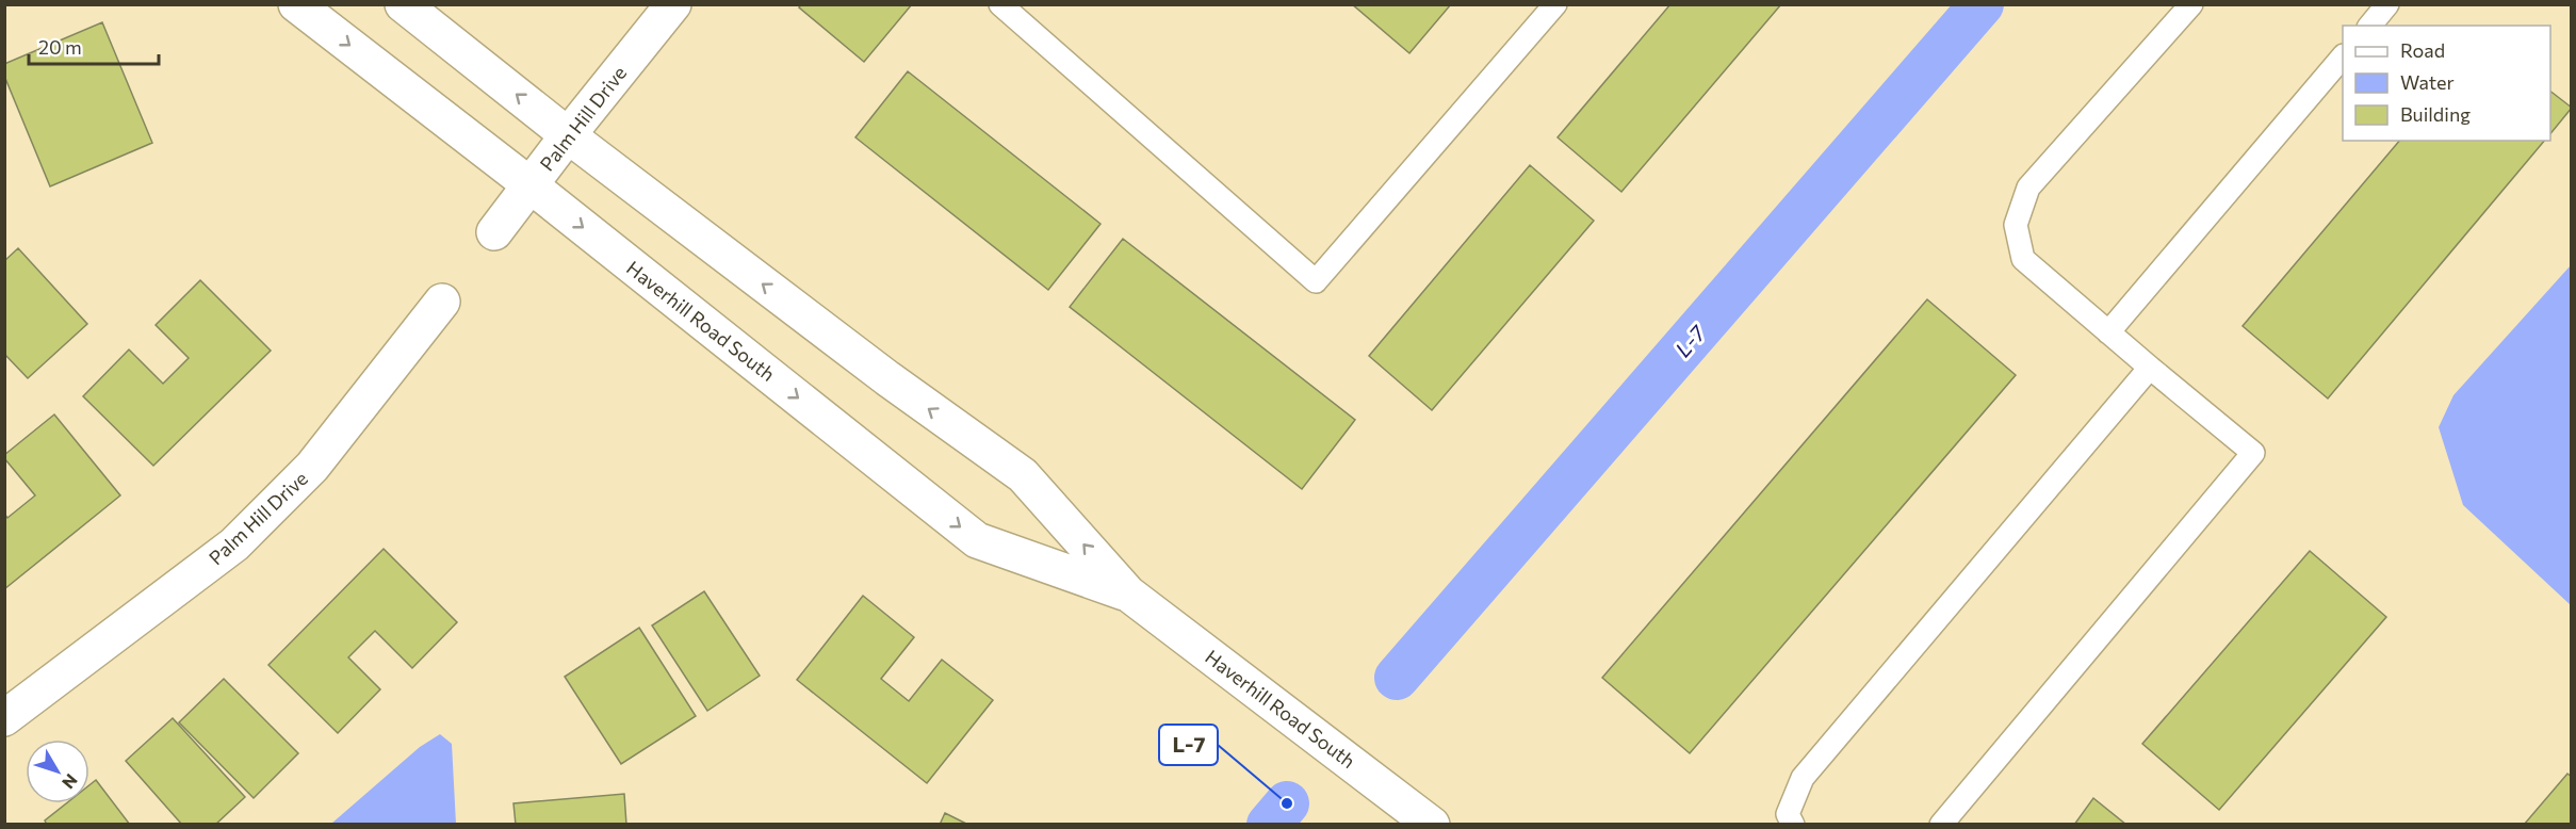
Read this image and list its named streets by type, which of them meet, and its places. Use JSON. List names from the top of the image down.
{
  "streets": {
    "street": ["Palm Hill Drive", "Haverhill Road South"]
  },
  "crossings": [
    ["Palm Hill Drive", "Haverhill Road South"]
  ],
  "water": ["L-7"],
  "places": ["L-7"],
  "legend": ["Road", "Water", "Building"],
  "scale_bar": "20 m",
  "north": "bottom right"
}
